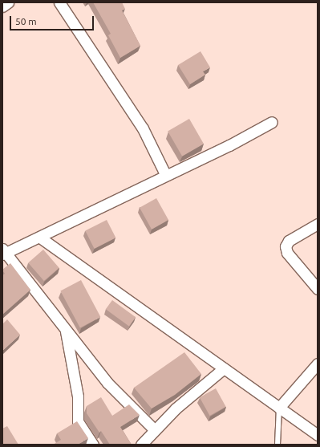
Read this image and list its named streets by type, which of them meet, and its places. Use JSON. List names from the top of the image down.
{
  "scale_bar": "50 m"
}
